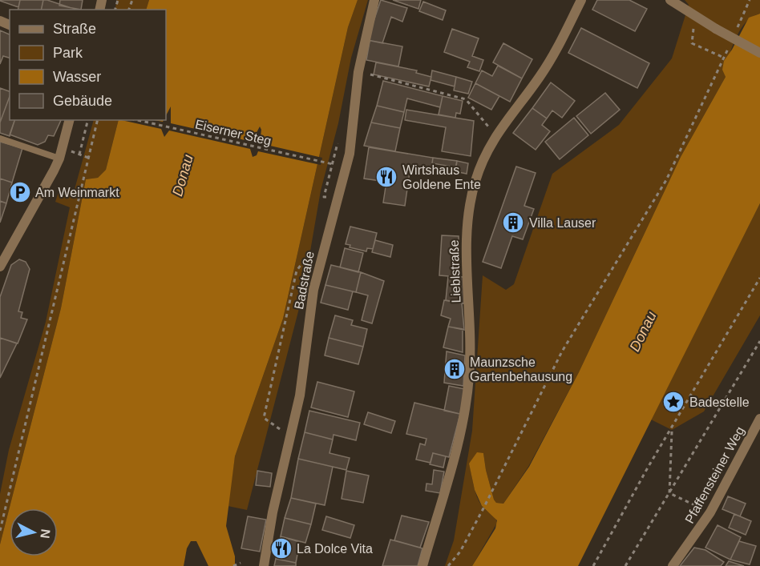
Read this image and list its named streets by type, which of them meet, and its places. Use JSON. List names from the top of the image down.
{
  "streets": {
    "street": ["Lieblstraße", "Badstraße", "Pfaffensteiner Weg"],
    "path": ["Eiserner Steg"]
  },
  "water": ["Donau"],
  "places": {
    "restaurant": ["Wirtshaus Goldene Ente", "La Dolce Vita"],
    "parking": ["Am Weinmarkt"],
    "building": ["Villa Lauser", "Maunzsche Gartenbehausung"],
    "place": ["Badestelle"]
  },
  "legend": [
    "Straße",
    "Park",
    "Wasser",
    "Gebäude"
  ],
  "north": "right"
}
